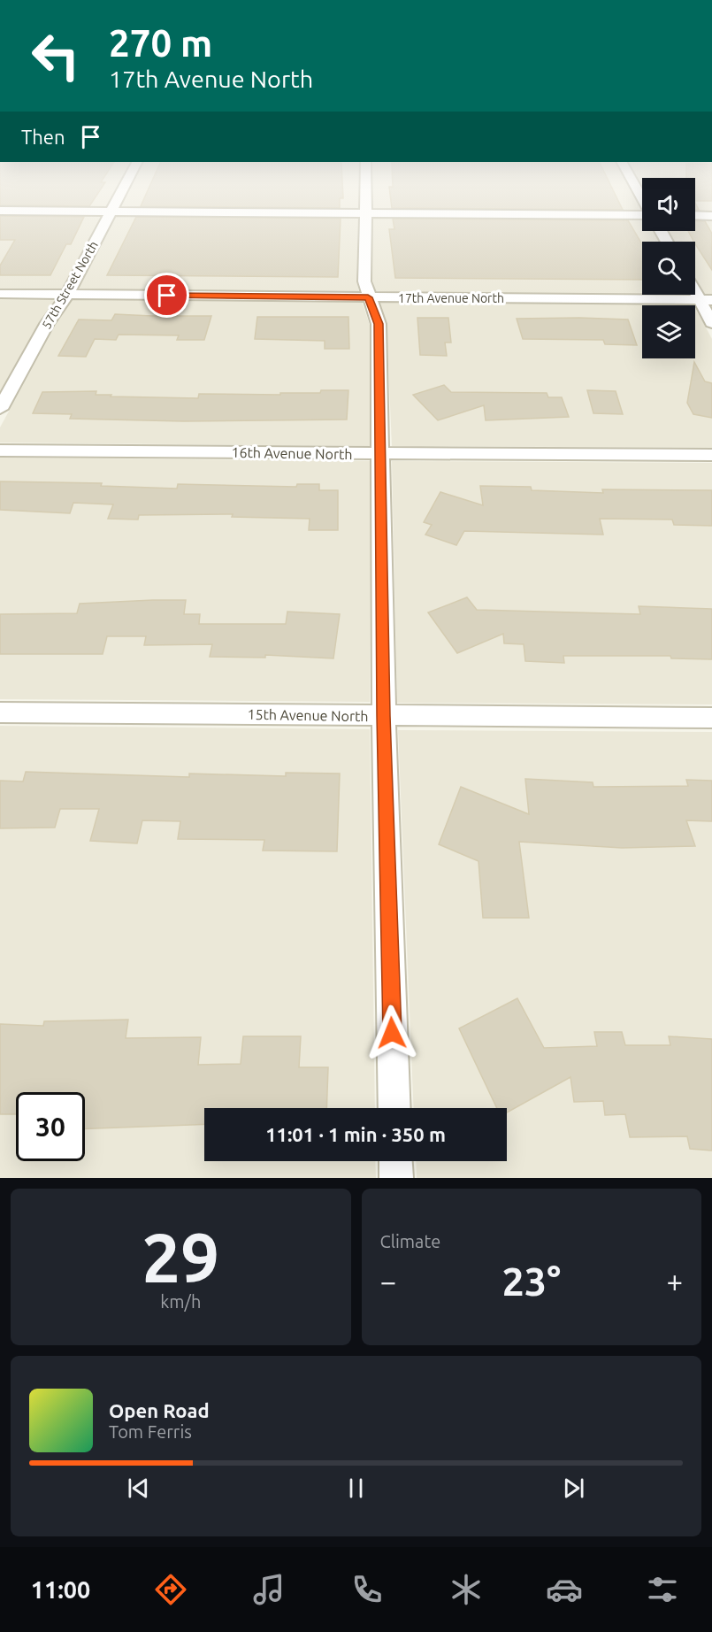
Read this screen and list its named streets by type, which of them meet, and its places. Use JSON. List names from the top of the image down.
{
  "streets": {
    "street": [
      "57th Street North",
      "17th Avenue North",
      "16th Avenue North",
      "15th Avenue North"
    ]
  },
  "crossings": [
    ["57th Street North", "17th Avenue North"]
  ],
  "page": {
    "turn": ["270 m", "17th Avenue North"],
    "then": "Then",
    "limit": "30",
    "trip": "11:01 · 1 min · 350 m",
    "tile": [
      ["29", "km/h"],
      "Climate"
    ],
    "heat": ["−", "23°", "+"],
    "song": ["Open Road", "Tom Ferris"],
    "tabs": "11:00"
  }
}
